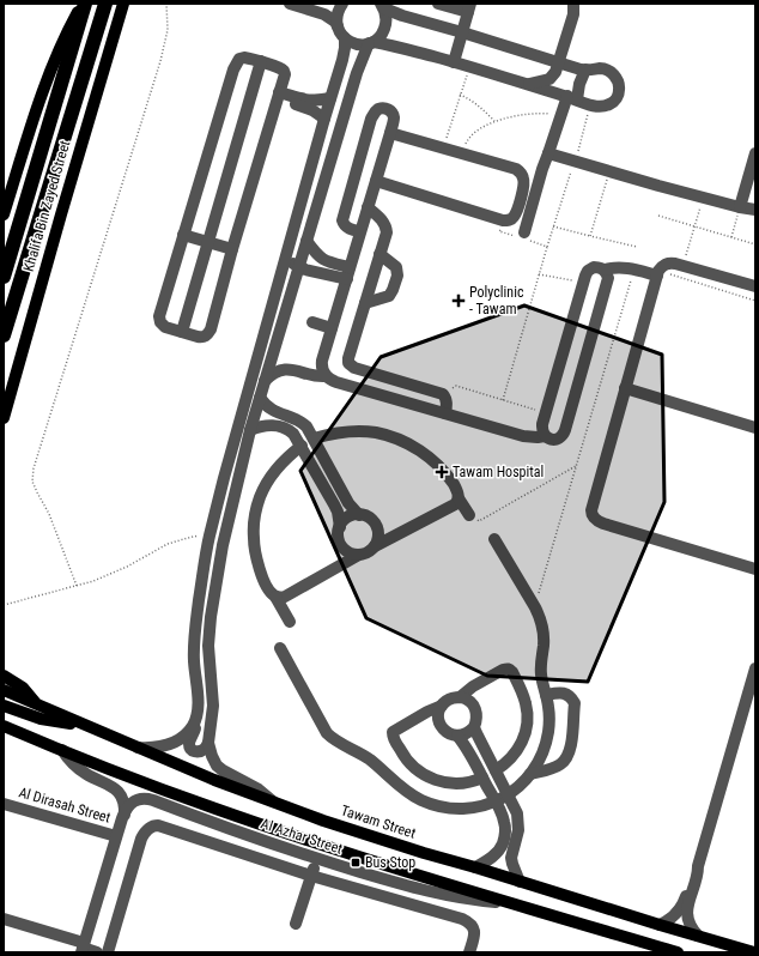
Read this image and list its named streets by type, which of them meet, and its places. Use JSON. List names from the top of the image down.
{
  "streets": {
    "highway": ["Khalifa Bin Zayed Street"],
    "main road": ["Tawam Street"],
    "street": ["Al Dirasah Street", "Al Azhar Street"]
  },
  "crossings": [
    ["Al Dirasah Street", "Al Azhar Street"]
  ],
  "places": {
    "health": ["Polyclinic - Tawam", "Tawam Hospital"],
    "transit": ["Bus Stop"]
  }
}
